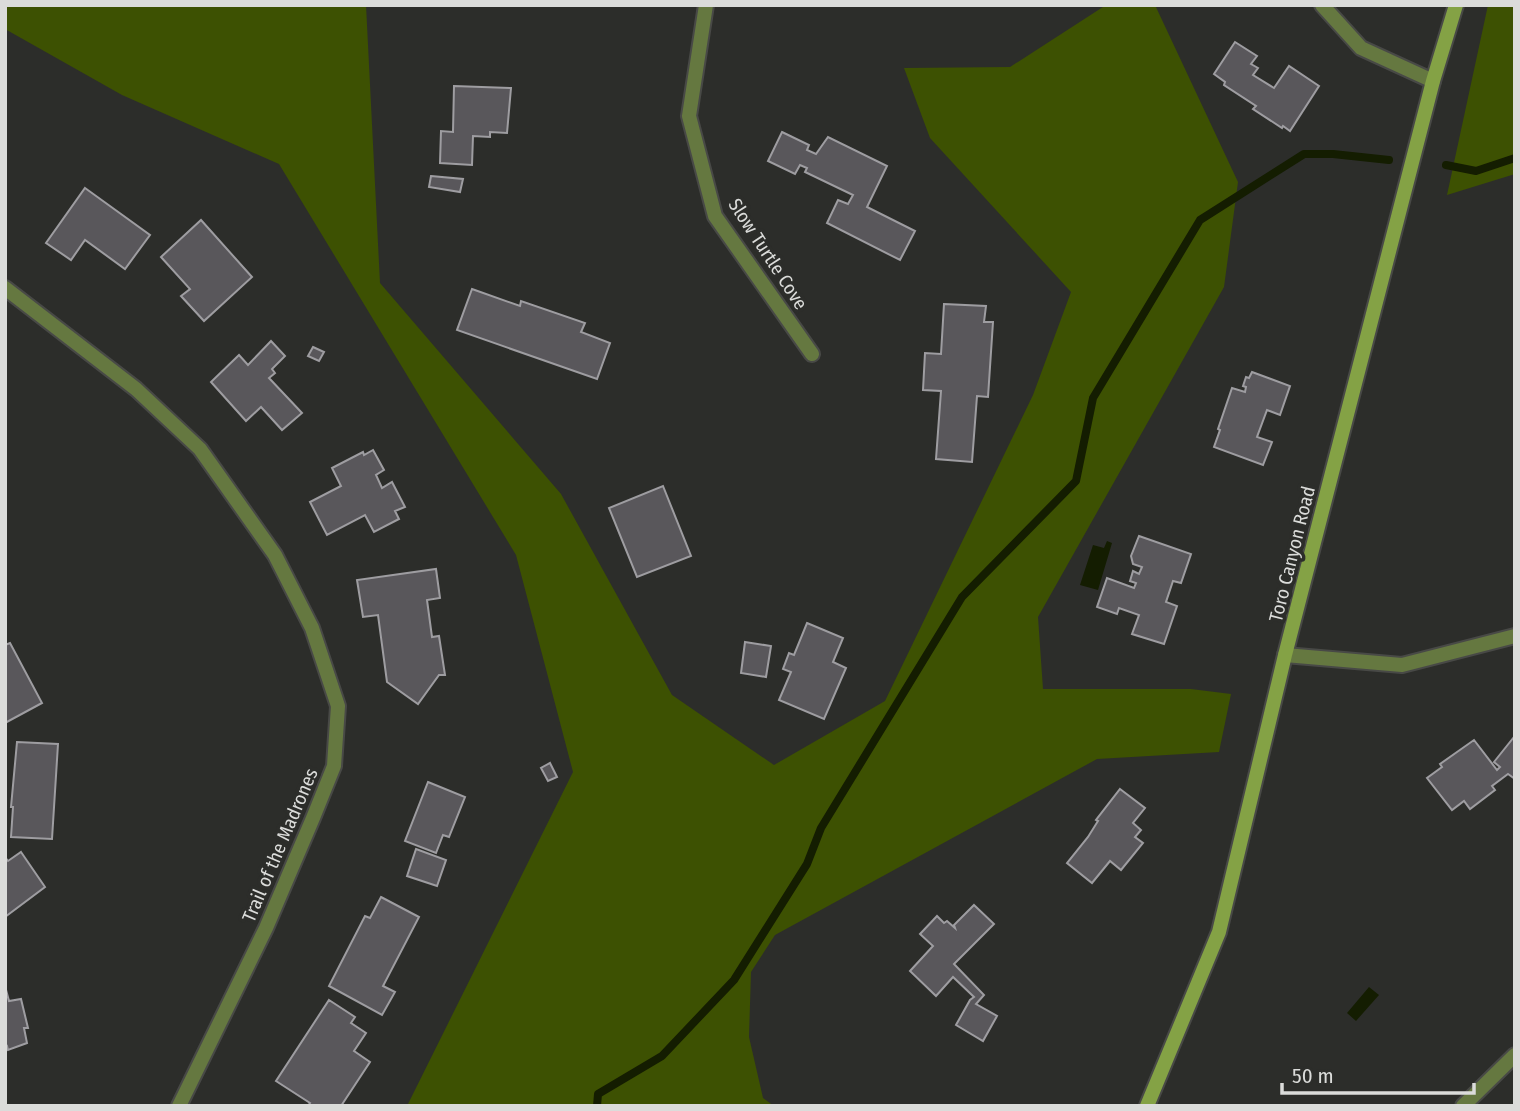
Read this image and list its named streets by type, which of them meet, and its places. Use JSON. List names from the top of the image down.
{
  "streets": {
    "street": ["Slow Turtle Cove", "Toro Canyon Road", "Trail of the Madrones"]
  },
  "scale_bar": "50 m"
}
